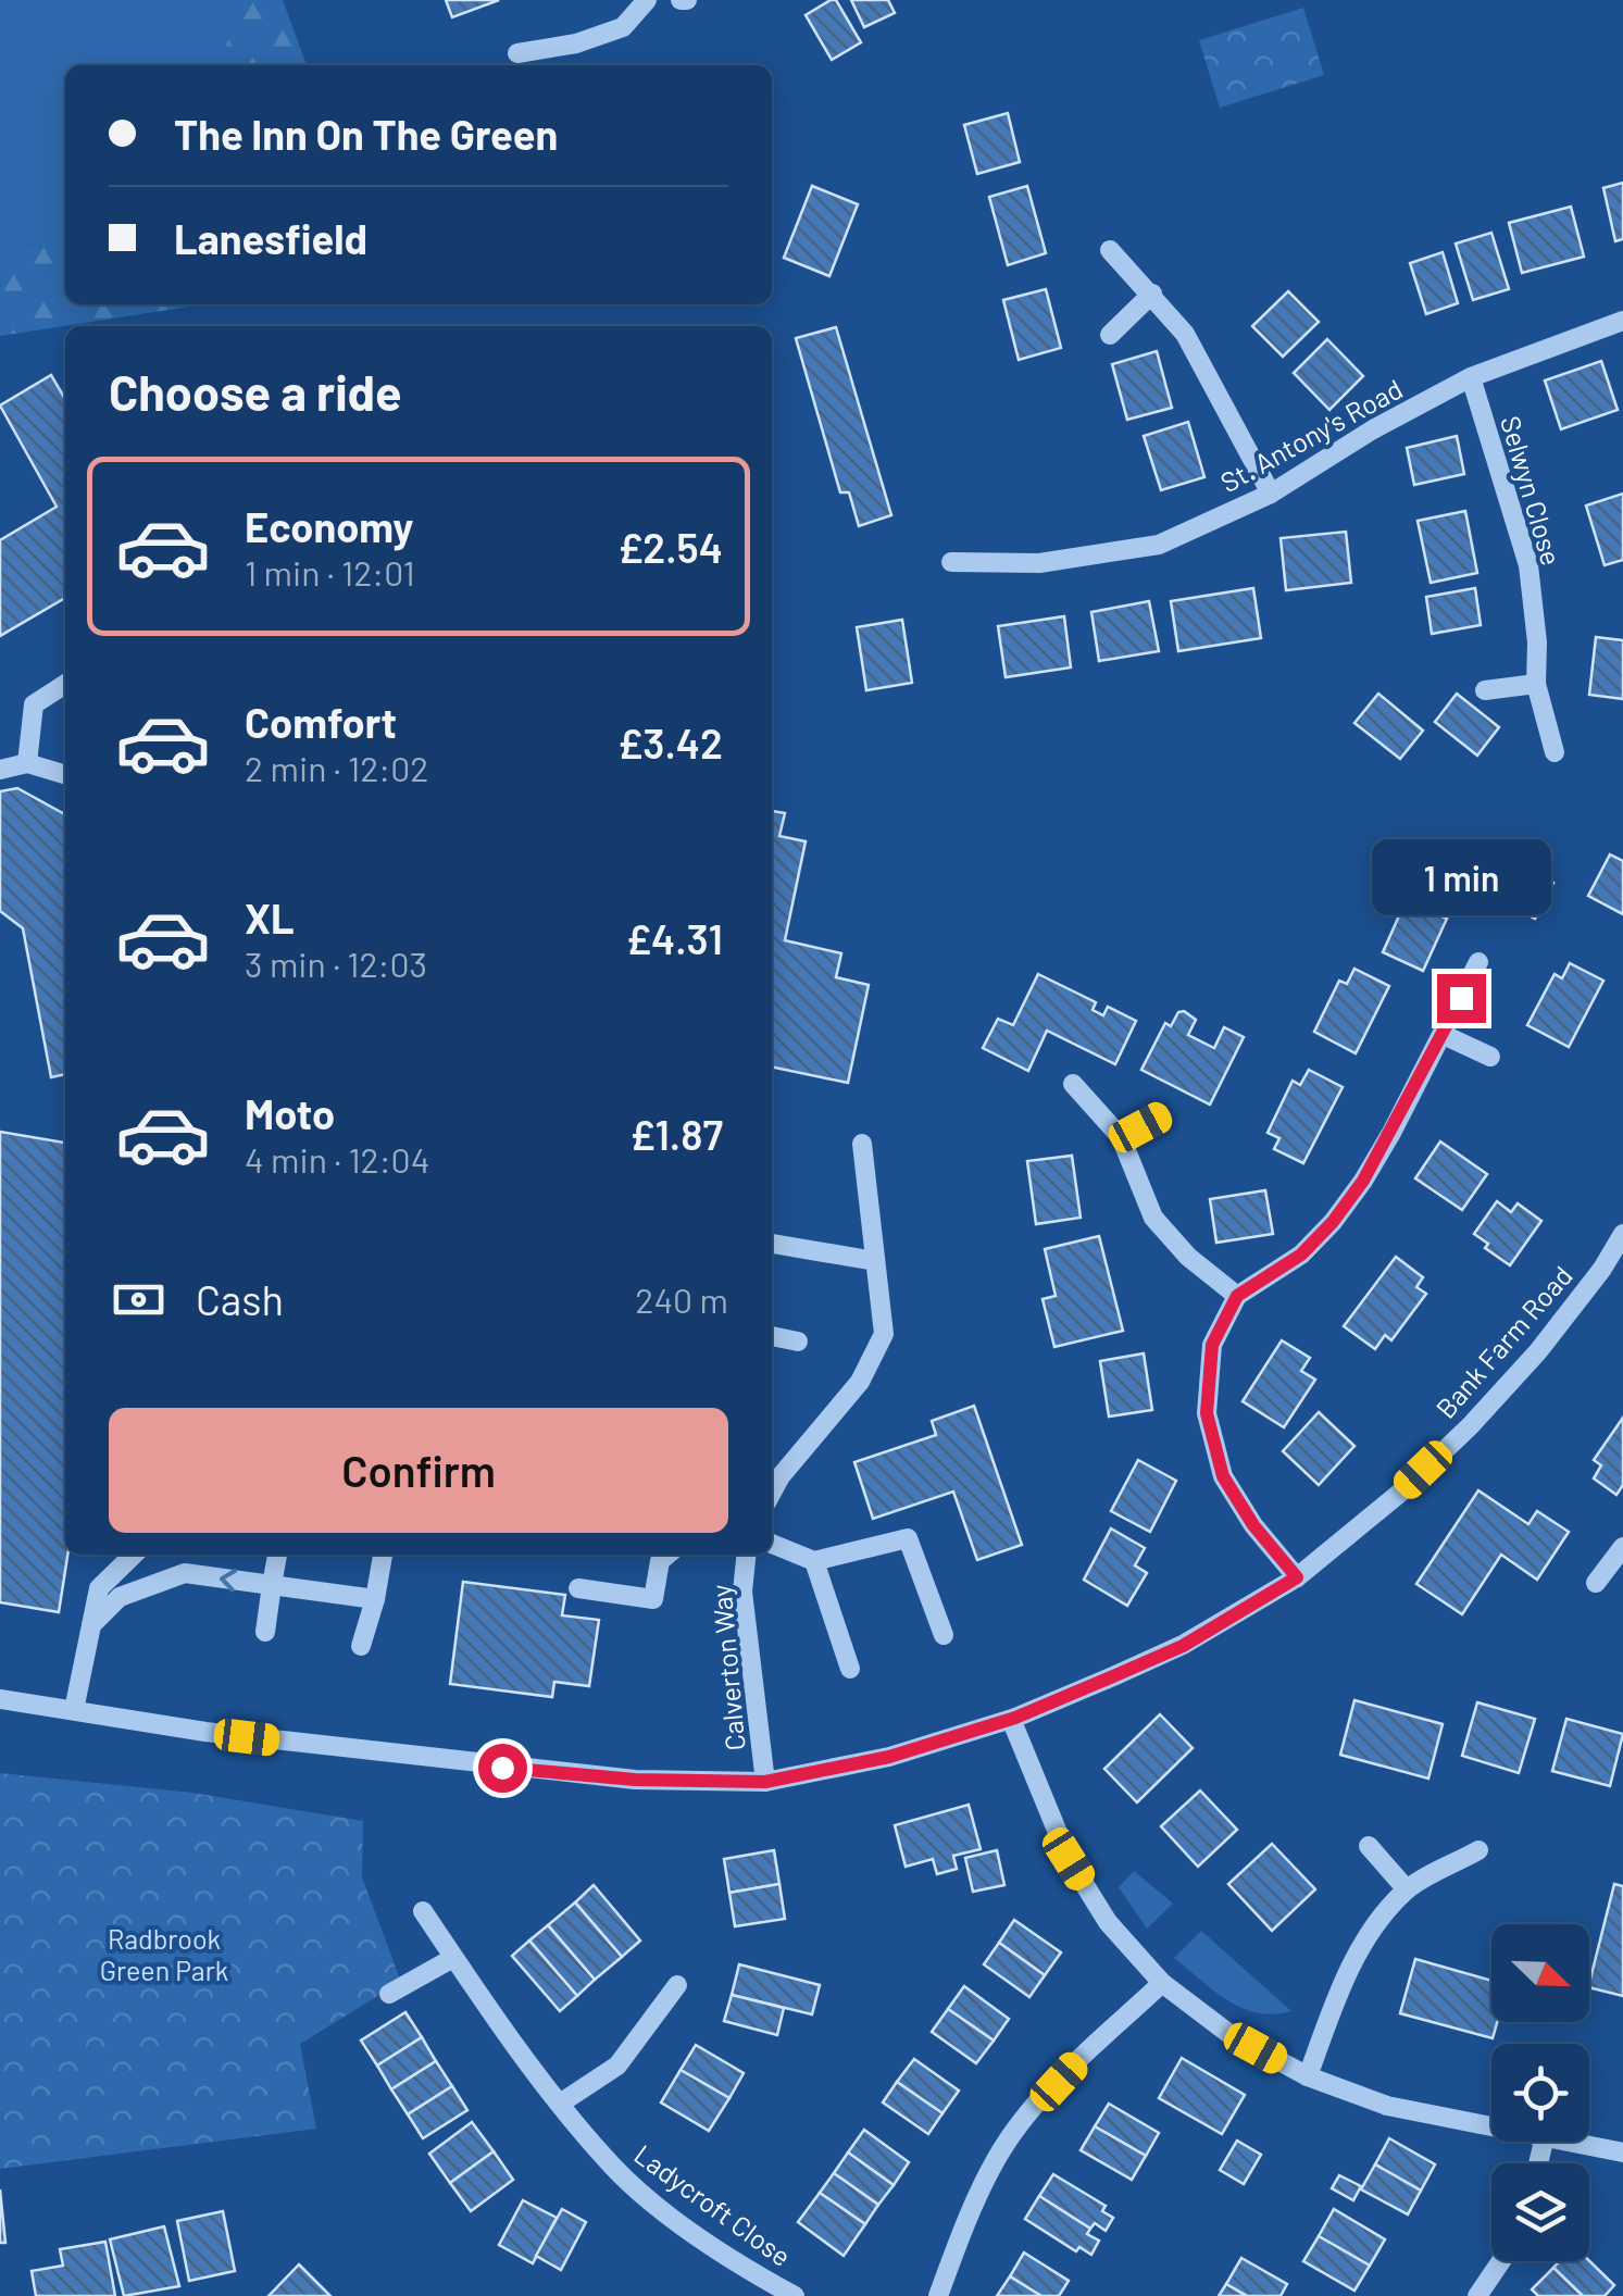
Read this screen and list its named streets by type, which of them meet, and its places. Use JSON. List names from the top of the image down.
{
  "streets": {
    "street": [
      "St. Antony's Road",
      "Selwyn Close",
      "Bank Farm Road",
      "Calverton Way",
      "Ladycroft Close"
    ]
  },
  "crossings": [
    ["St. Antony's Road", "Selwyn Close"],
    ["Bank Farm Road", "Calverton Way"]
  ],
  "parks": ["Radbrook Green Park"],
  "north": "bottom right",
  "page": {
    "banner": ["The Inn On The Green", "Lanesfield"],
    "heading": "Choose a ride",
    "list": [
      {
        "name": "Economy",
        "note": "1 min · 12:01",
        "value": "£2.54"
      },
      {
        "name": "Comfort",
        "note": "2 min · 12:02",
        "value": "£3.42"
      },
      {
        "name": "XL",
        "note": "3 min · 12:03",
        "value": "£4.31"
      },
      {
        "name": "Moto",
        "note": "4 min · 12:04",
        "value": "£1.87"
      }
    ],
    "bubble": "1 min",
    "pay": ["Cash", "240 m"],
    "buttons": "Confirm"
  }
}
